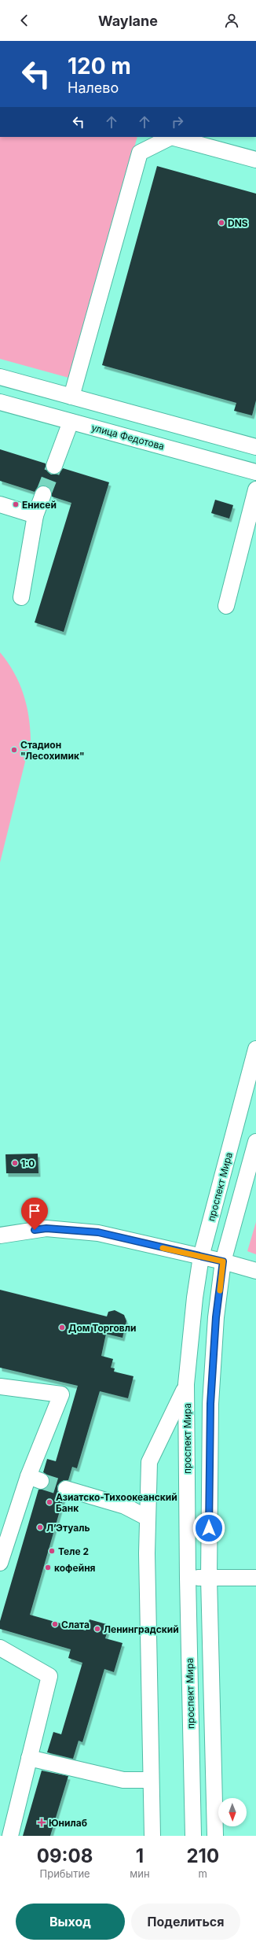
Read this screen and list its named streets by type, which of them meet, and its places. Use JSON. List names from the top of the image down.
{
  "streets": {
    "street": ["улица Федотова", "проспект Мира"]
  },
  "places": {
    "other": [
      "DNS",
      "Енисей",
      "Стадион \"Лесохимик\"",
      "1:0",
      "Дом Торговли",
      "Азиатско-Тихоокеанский Банк",
      "Л’Этуаль",
      "Теле 2",
      "кофейня",
      "Слата",
      "Ленинградский"
    ],
    "health": ["Юнилаб"]
  },
  "north": "bottom",
  "page": {
    "header": "Waylane",
    "turn": ["120 m", "Налево"],
    "eta": [
      "09:08",
      "Прибытие",
      "1",
      "мин",
      "210",
      "m"
    ],
    "buttons": ["Выход", "Поделиться"]
  }
}
